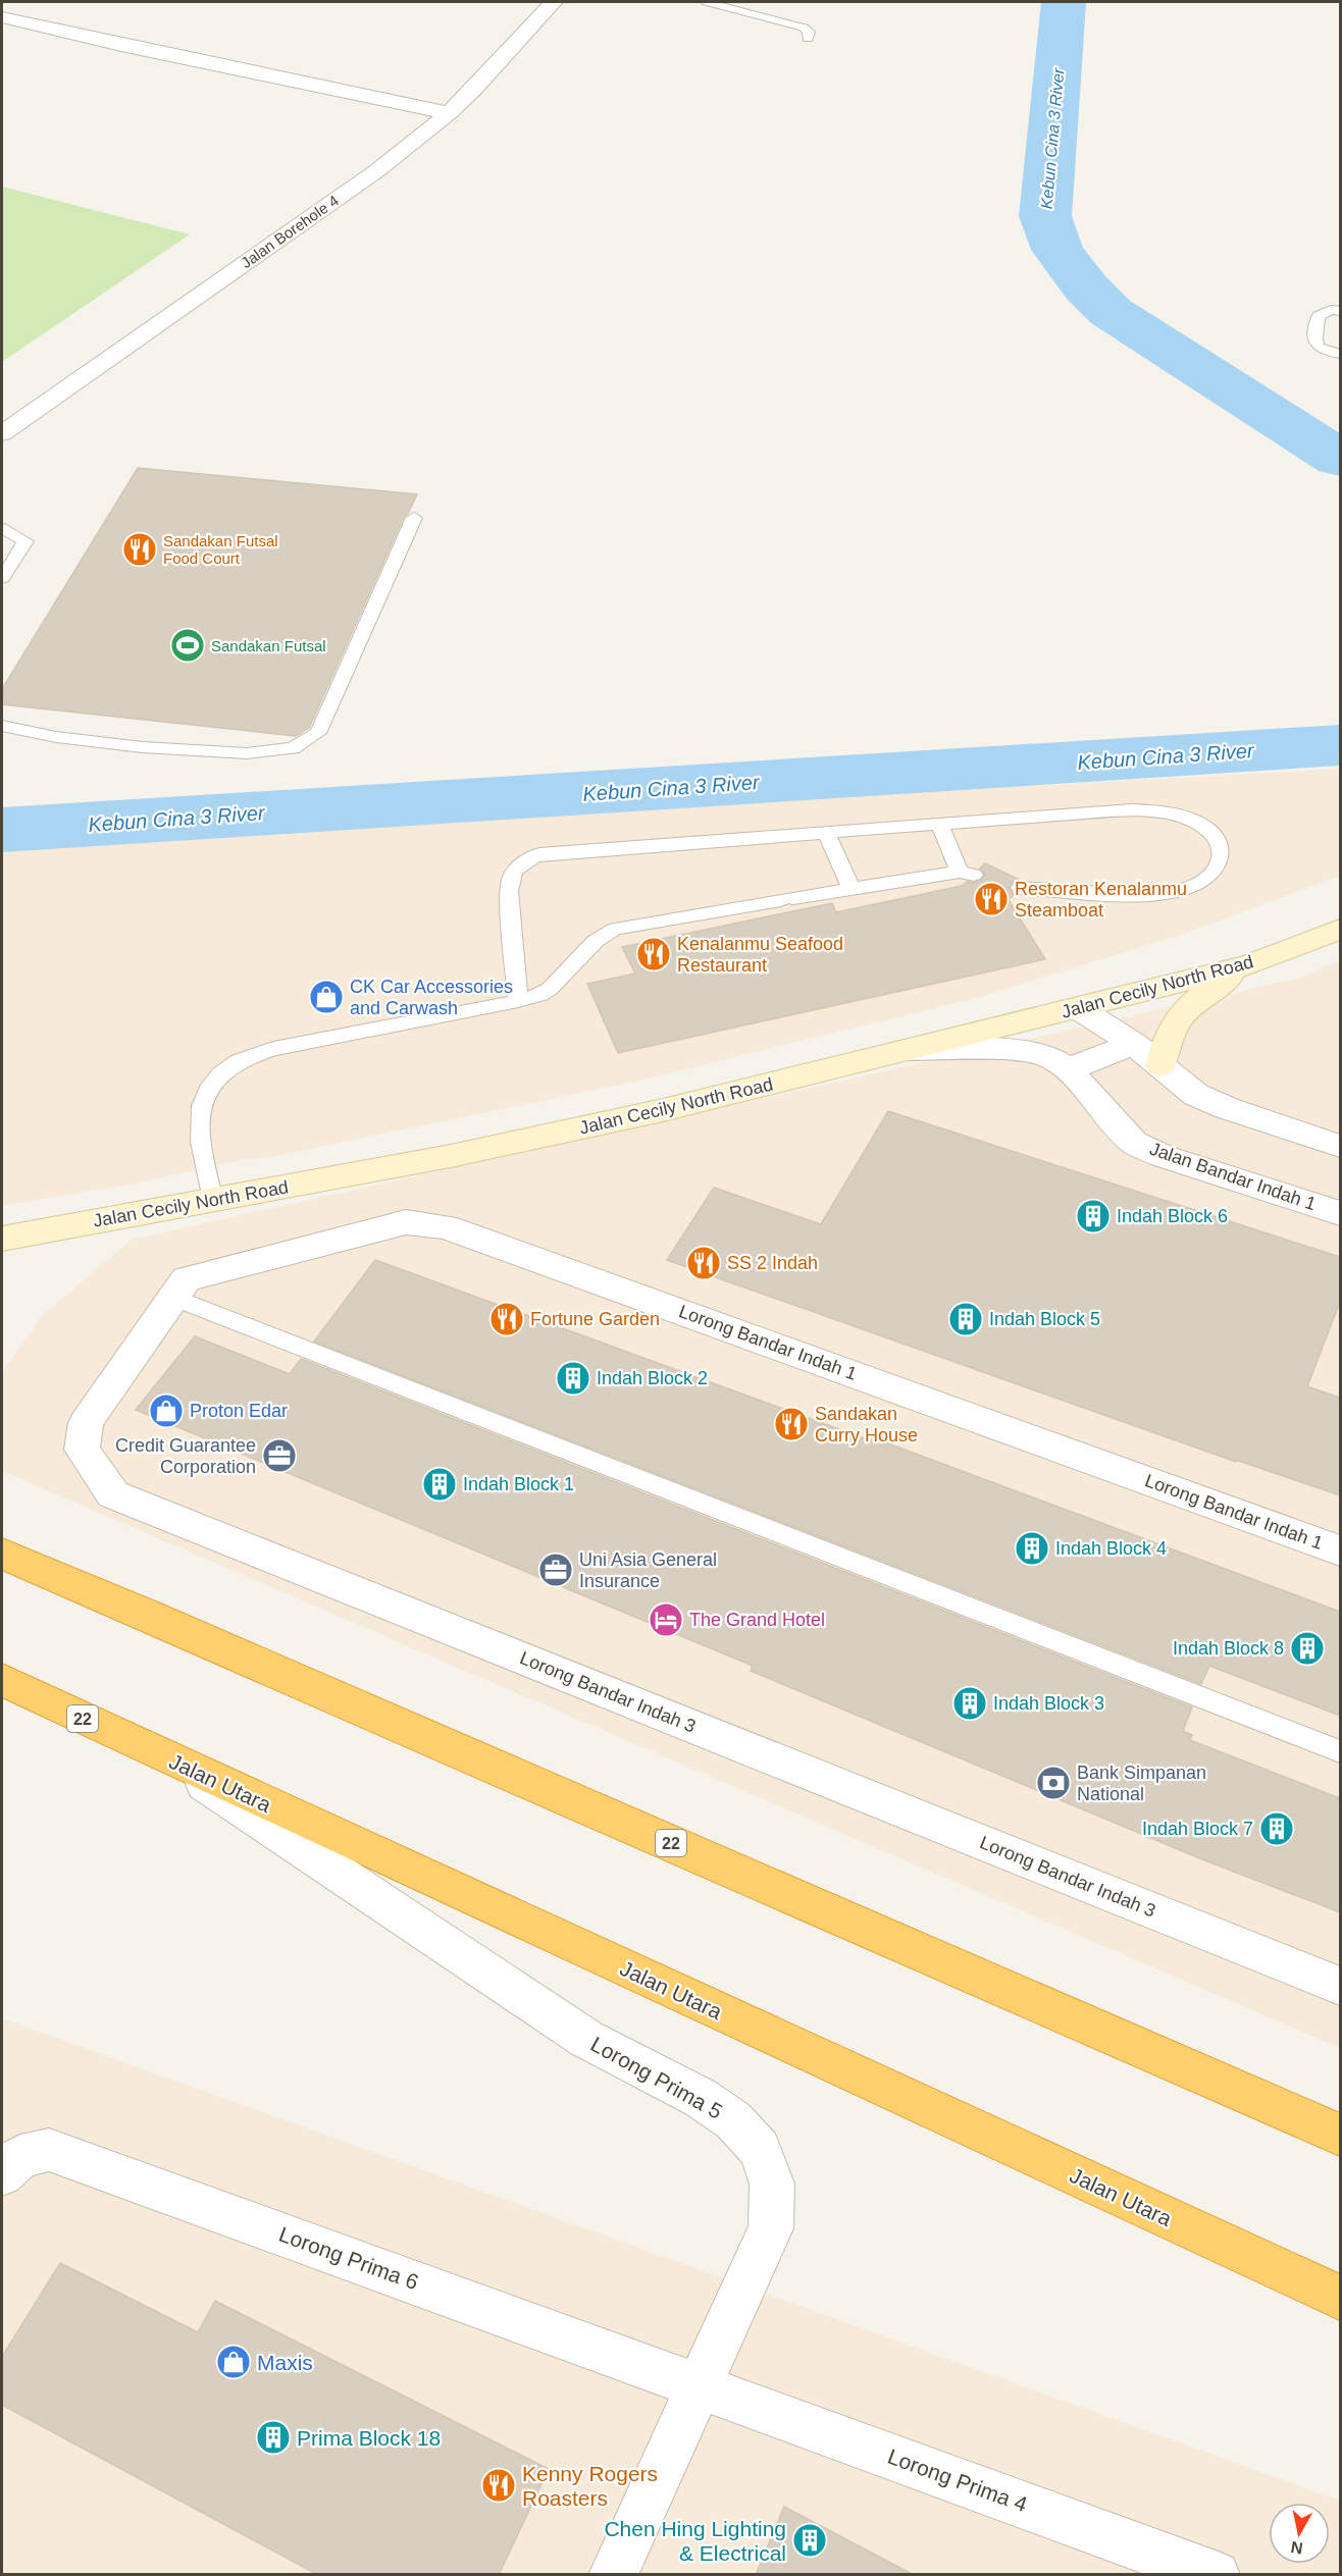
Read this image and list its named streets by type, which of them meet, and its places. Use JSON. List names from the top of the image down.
{
  "streets": {
    "highway": ["22", "Jalan Utara"],
    "main road": ["Jalan Cecily North Road"],
    "street": [
      "Jalan Borehole 4",
      "Jalan Bandar Indah 1",
      "Lorong Bandar Indah 1",
      "Lorong Bandar Indah 3",
      "Lorong Prima 5",
      "Lorong Prima 6",
      "Lorong Prima 4"
    ]
  },
  "crossings": [
    ["Jalan Cecily North Road", "Jalan Bandar Indah 1"],
    ["Lorong Bandar Indah 1", "Lorong Bandar Indah 3"],
    ["Jalan Utara", "Lorong Prima 5"],
    ["Lorong Prima 5", "Lorong Prima 6"],
    ["Lorong Prima 5", "Lorong Prima 4"],
    ["Lorong Prima 6", "Lorong Prima 4"]
  ],
  "water": ["Kebun Cina 3 River"],
  "places": {
    "restaurant": [
      "Sandakan Futsal Food Court",
      "Restoran Kenalanmu Steamboat",
      "Kenalanmu Seafood Restaurant",
      "SS 2 Indah",
      "Fortune Garden",
      "Sandakan Curry House",
      "Kenny Rogers Roasters"
    ],
    "sports": ["Sandakan Futsal"],
    "shop": ["CK Car Accessories and Carwash", "Proton Edar", "Maxis"],
    "building": [
      "Indah Block 6",
      "Indah Block 5",
      "Indah Block 2",
      "Indah Block 1",
      "Indah Block 4",
      "Indah Block 8",
      "Indah Block 3",
      "Indah Block 7",
      "Prima Block 18",
      "Chen Hing Lighting & Electrical"
    ],
    "office": ["Credit Guarantee Corporation", "Uni Asia General Insurance"],
    "hotel": ["The Grand Hotel"],
    "bank": ["Bank Simpanan National"]
  },
  "north": "bottom"
}
